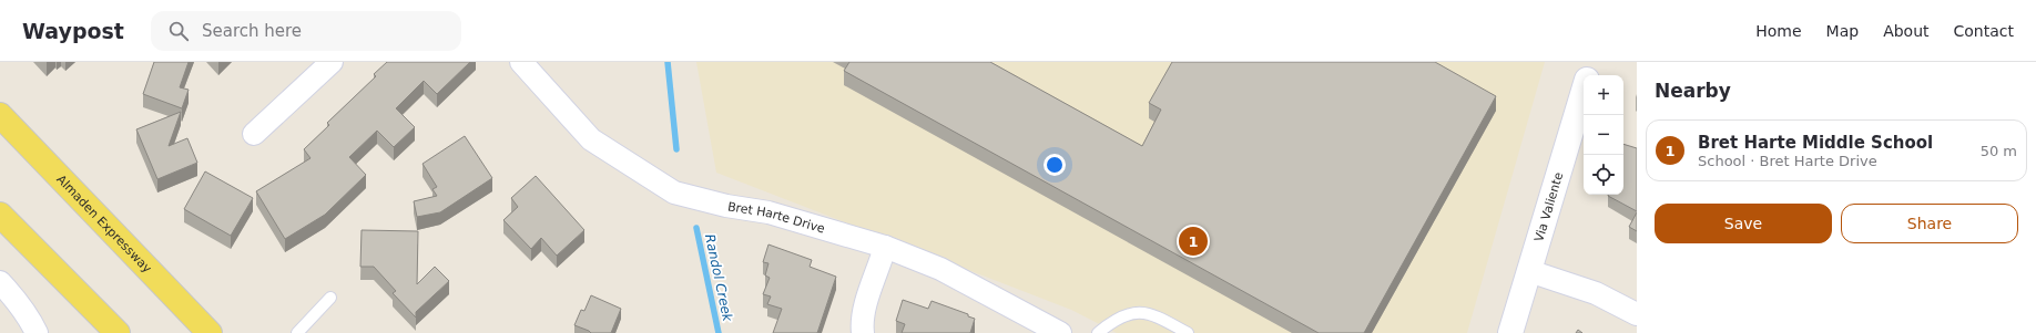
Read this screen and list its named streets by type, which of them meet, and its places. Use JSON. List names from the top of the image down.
{
  "streets": {
    "main road": ["Almaden Expressway"],
    "street": ["Via Valiente", "Bret Harte Drive"]
  },
  "water": ["Randol Creek"],
  "page": {
    "header": "Waypost",
    "search": "Search here",
    "nav": [
      "Home",
      "Map",
      "About",
      "Contact"
    ],
    "heading": "Nearby",
    "map_buttons": ["+", "−"],
    "list": [
      {
        "mark": "1",
        "name": "Bret Harte Middle School",
        "note": "School · Bret Harte Drive",
        "value": "50 m"
      }
    ],
    "buttons": ["Save", "Share"],
    "pins": "1"
  }
}
